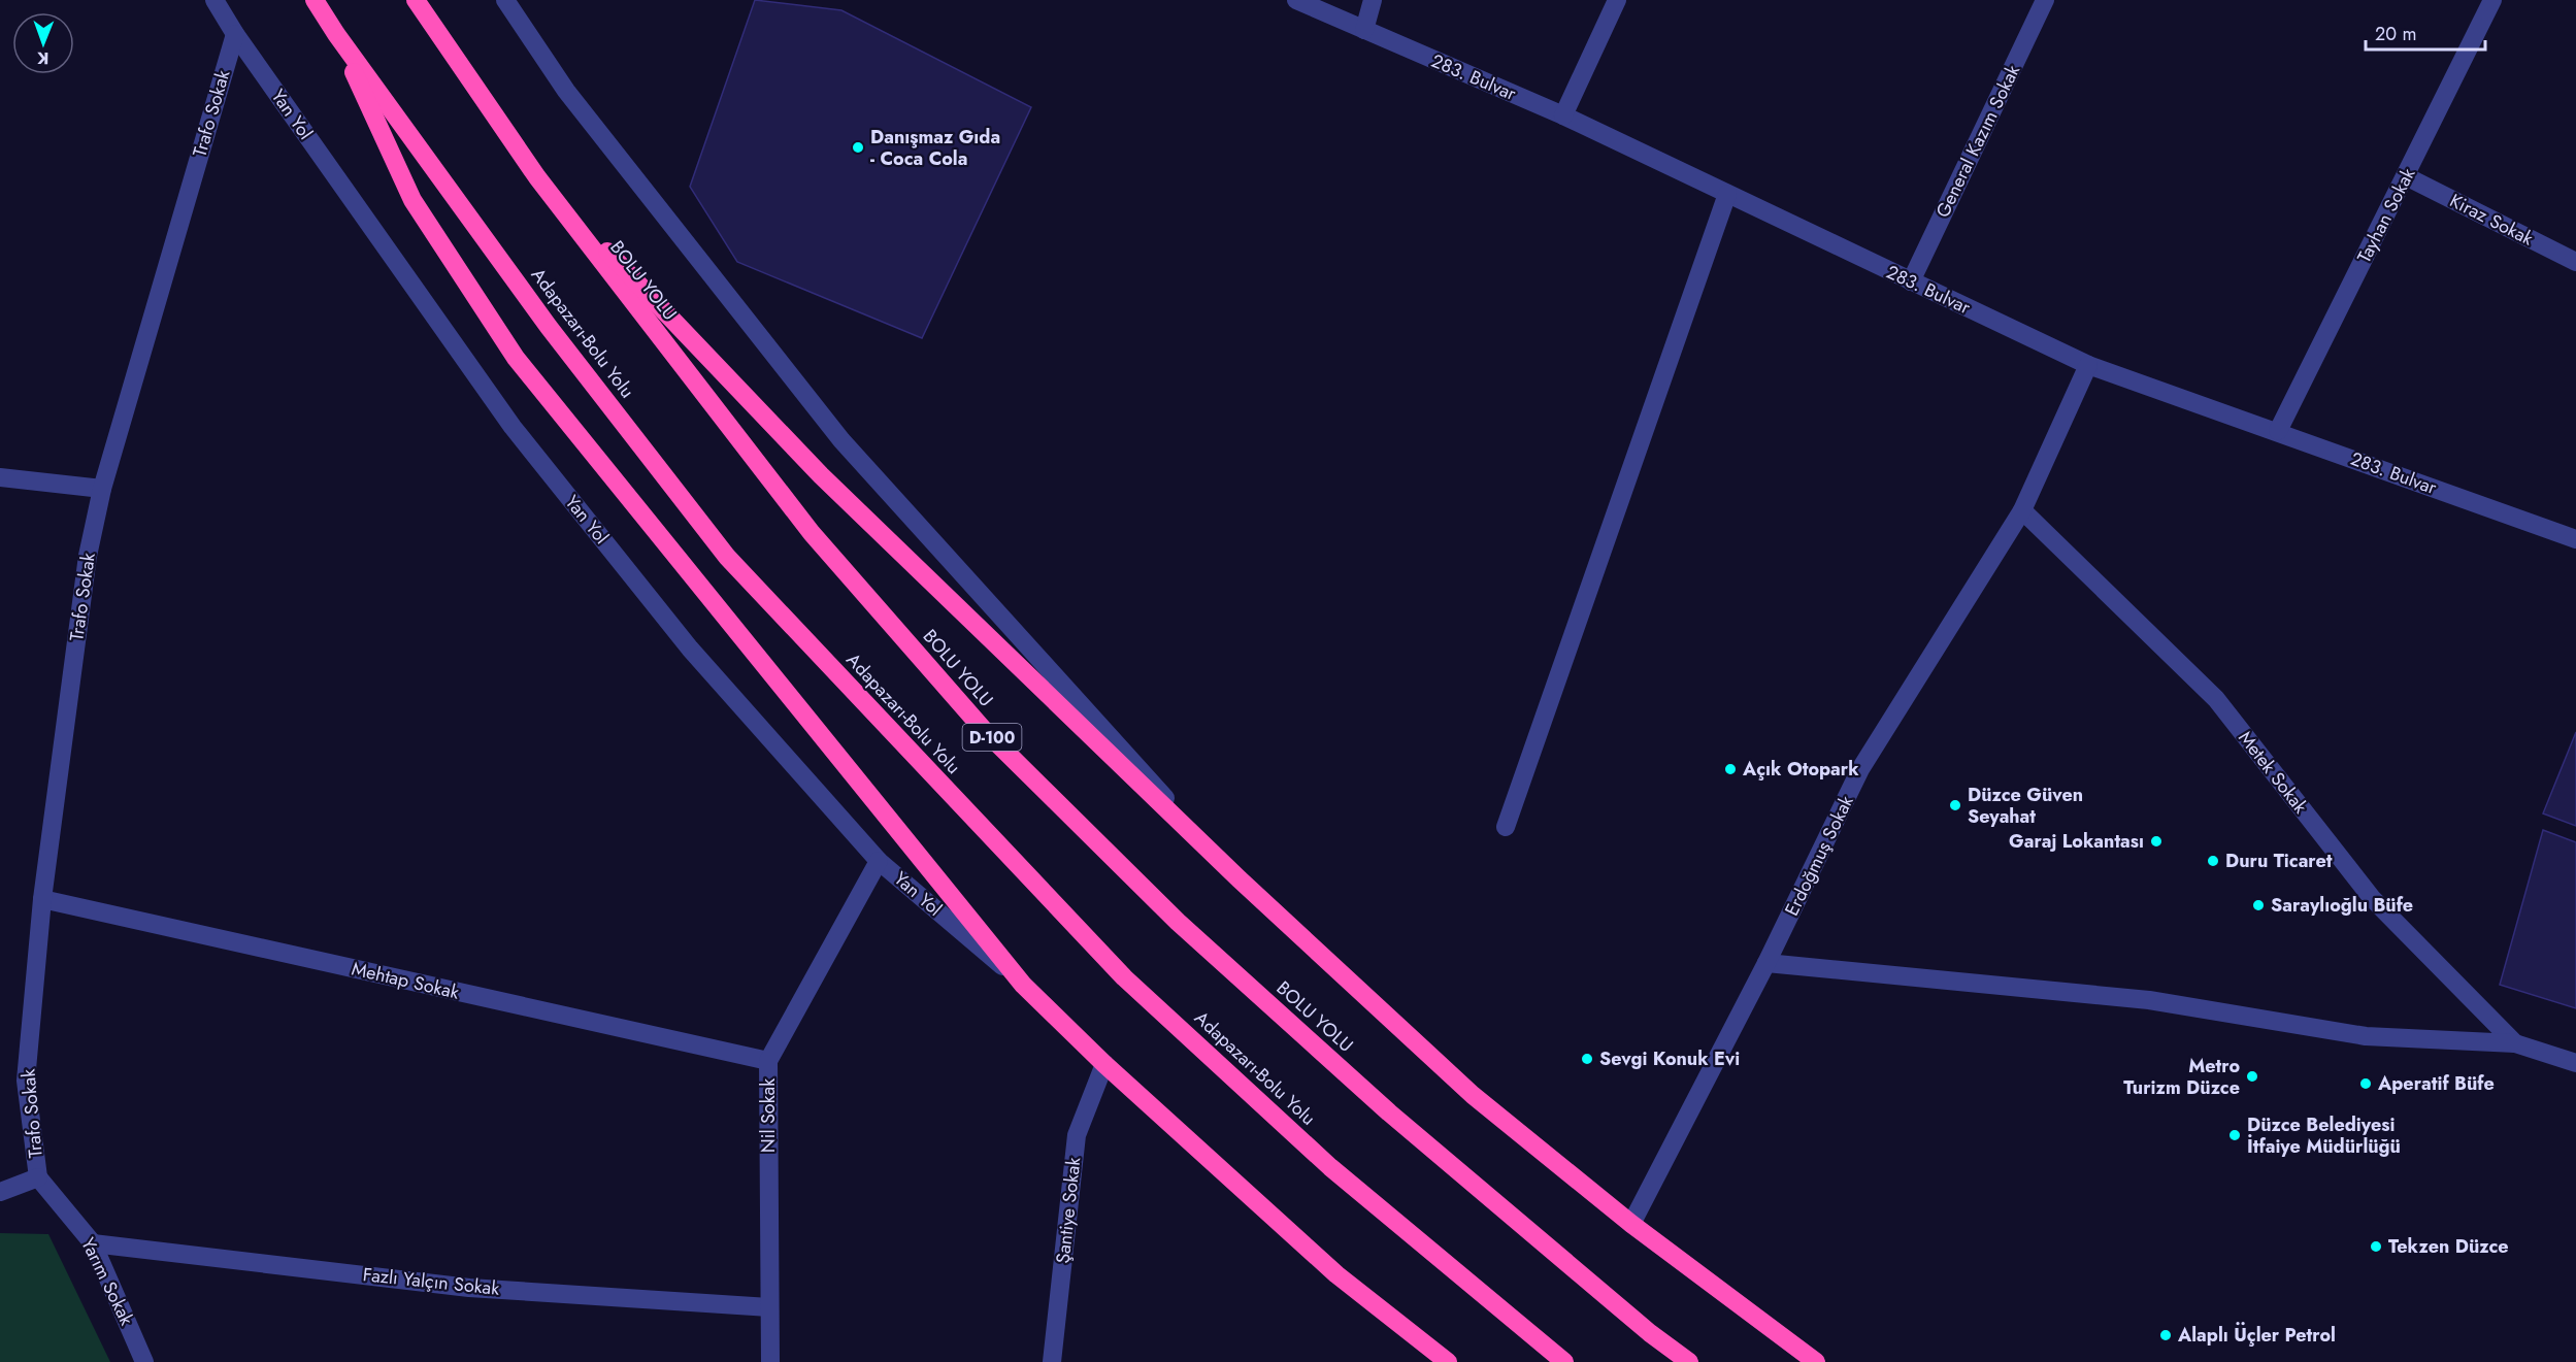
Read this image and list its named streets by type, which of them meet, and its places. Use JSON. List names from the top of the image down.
{
  "streets": {
    "highway": ["BOLU YOLU", "Adapazarı-Bolu Yolu", "D-100"],
    "street": [
      "283. Bulvar",
      "Trafo Sokak",
      "Yan Yol",
      "General Kazım Sokak",
      "Tayhan Sokak",
      "Kiraz Sokak",
      "Metek Sokak",
      "Erdoğmuş Sokak",
      "Mehtap Sokak",
      "Nil Sokak",
      "Şantiye Sokak",
      "Yarım Sokak",
      "Fazlı Yalçın Sokak"
    ]
  },
  "crossings": [
    ["283. Bulvar", "General Kazım Sokak"],
    ["283. Bulvar", "Tayhan Sokak"],
    ["283. Bulvar", "Erdoğmuş Sokak"],
    ["Trafo Sokak", "Yan Yol"],
    ["Trafo Sokak", "Mehtap Sokak"],
    ["Trafo Sokak", "Yarım Sokak"],
    ["Yan Yol", "Nil Sokak"],
    ["Tayhan Sokak", "Kiraz Sokak"],
    ["Metek Sokak", "Erdoğmuş Sokak"],
    ["Mehtap Sokak", "Nil Sokak"],
    ["Nil Sokak", "Fazlı Yalçın Sokak"],
    ["Yarım Sokak", "Fazlı Yalçın Sokak"]
  ],
  "places": [
    "Danışmaz Gıda - Coca Cola",
    "Açık Otopark",
    "Düzce Güven Seyahat",
    "Garaj Lokantası",
    "Duru Ticaret",
    "Saraylıoğlu Büfe",
    "Sevgi Konuk Evi",
    "Metro Turizm Düzce",
    "Aperatif Büfe",
    "Düzce Belediyesi İtfaiye Müdürlüğü",
    "Tekzen Düzce",
    "Alaplı Üçler Petrol"
  ],
  "scale_bar": "20 m",
  "north": "bottom"
}
